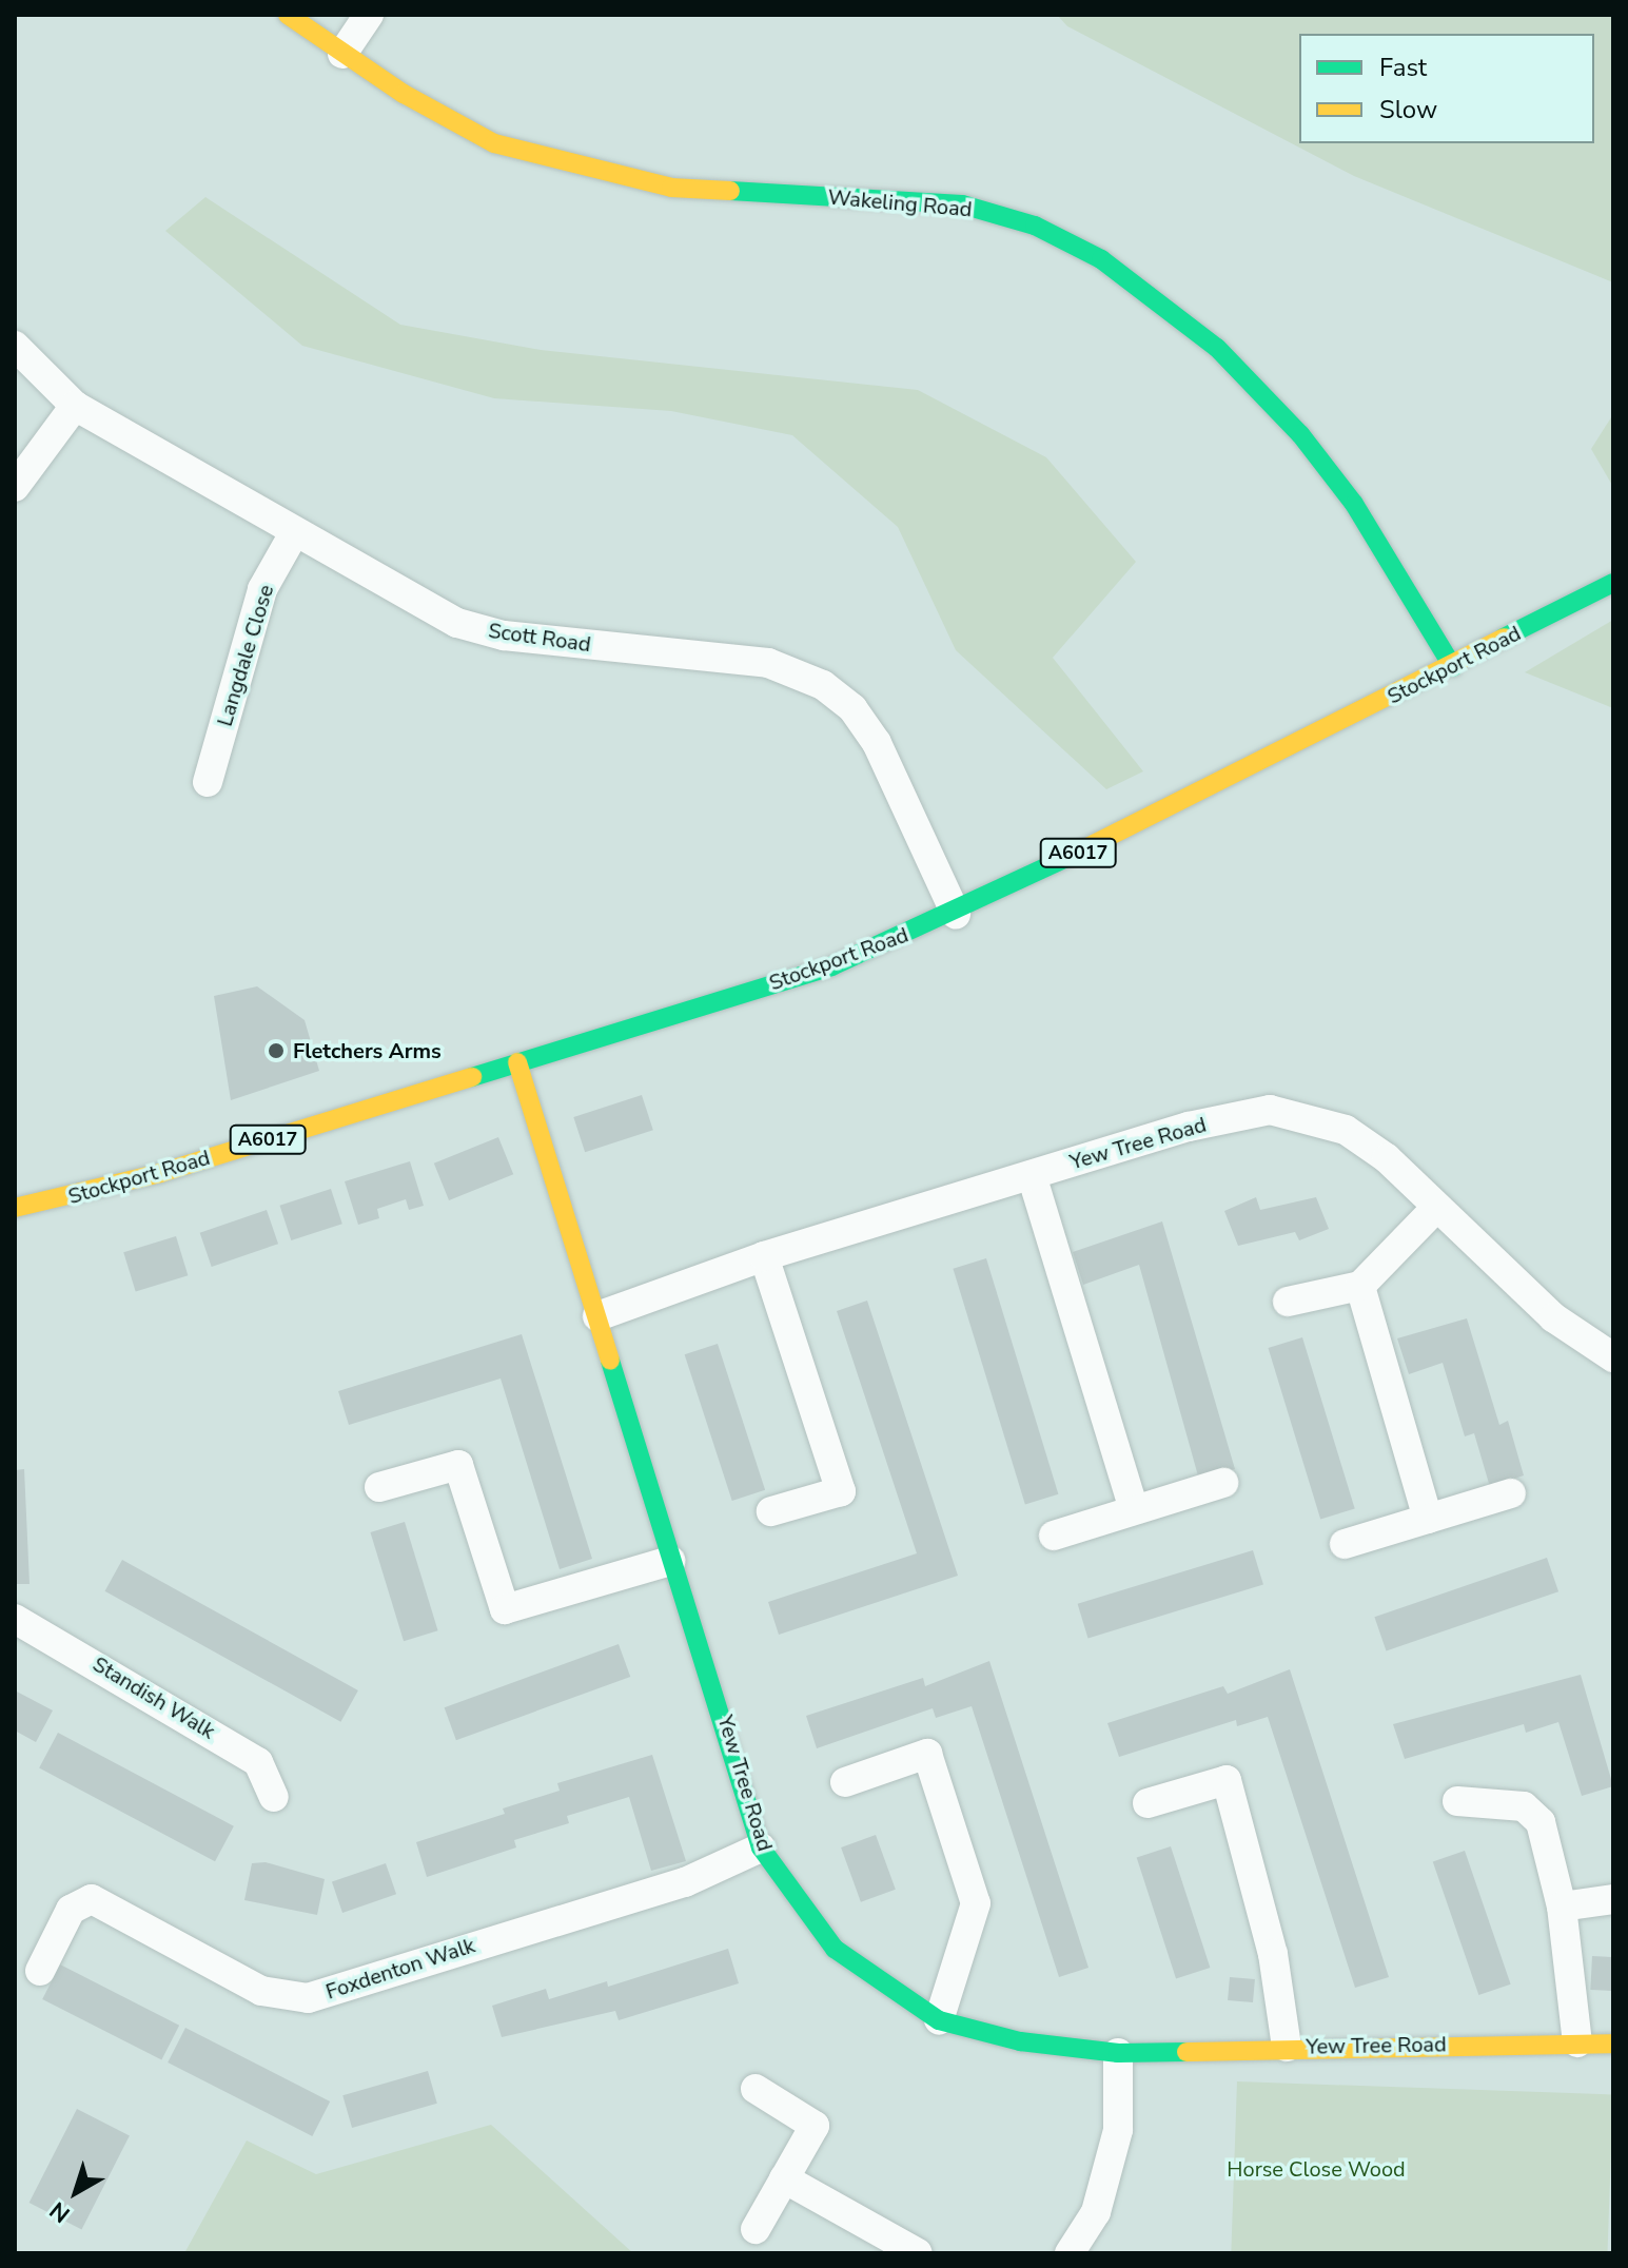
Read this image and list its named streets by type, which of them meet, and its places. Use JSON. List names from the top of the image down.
{
  "streets": {
    "main road": [
      "Wakeling Road",
      "Stockport Road",
      "A6017",
      "Yew Tree Road"
    ],
    "street": [
      "Scott Road",
      "Langdale Close",
      "Standish Walk",
      "Foxdenton Walk"
    ]
  },
  "crossings": [
    ["Wakeling Road", "Stockport Road"],
    ["Scott Road", "Langdale Close"],
    ["Scott Road", "Stockport Road"],
    ["Stockport Road", "Yew Tree Road"],
    ["Yew Tree Road", "Foxdenton Walk"]
  ],
  "parks": ["Horse Close Wood"],
  "places": ["Fletchers Arms"],
  "legend": ["Fast", "Slow"],
  "north": "bottom left"
}
